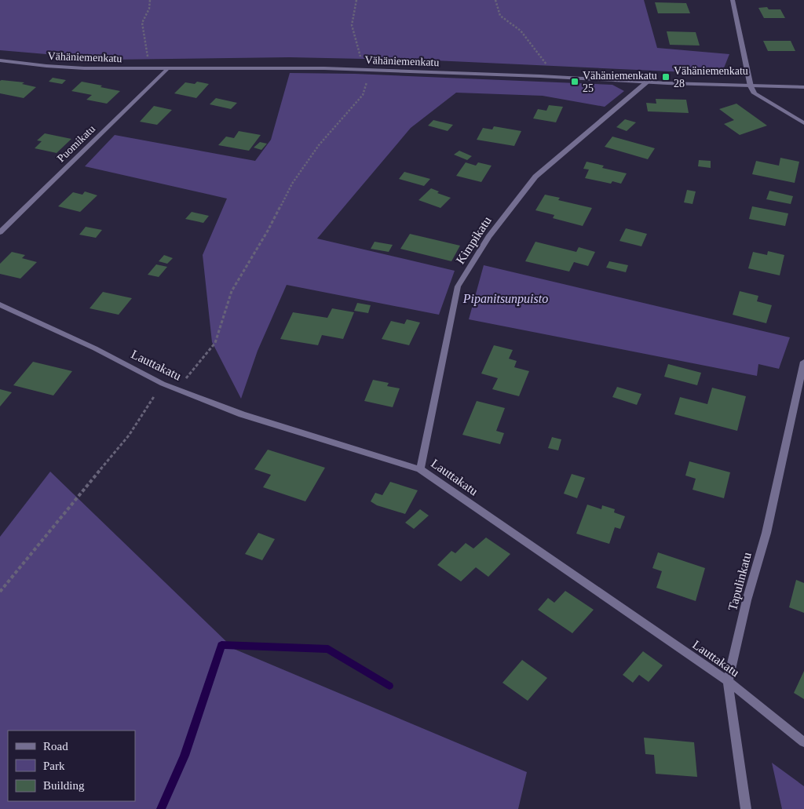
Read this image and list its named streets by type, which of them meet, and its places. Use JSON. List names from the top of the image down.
{
  "streets": {
    "street": [
      "Vähäniemenkatu",
      "Puomikatu",
      "Kimpikatu",
      "Lauttakatu",
      "Tapulinkatu"
    ]
  },
  "crossings": [
    ["Vähäniemenkatu", "Puomikatu"],
    ["Vähäniemenkatu", "Kimpikatu"],
    ["Kimpikatu", "Lauttakatu"],
    ["Lauttakatu", "Tapulinkatu"]
  ],
  "parks": ["Pipanitsunpuisto"],
  "places": {
    "transit": ["Vähäniemenkatu 28", "Vähäniemenkatu 25"]
  },
  "legend": ["Road", "Park", "Building"]
}
